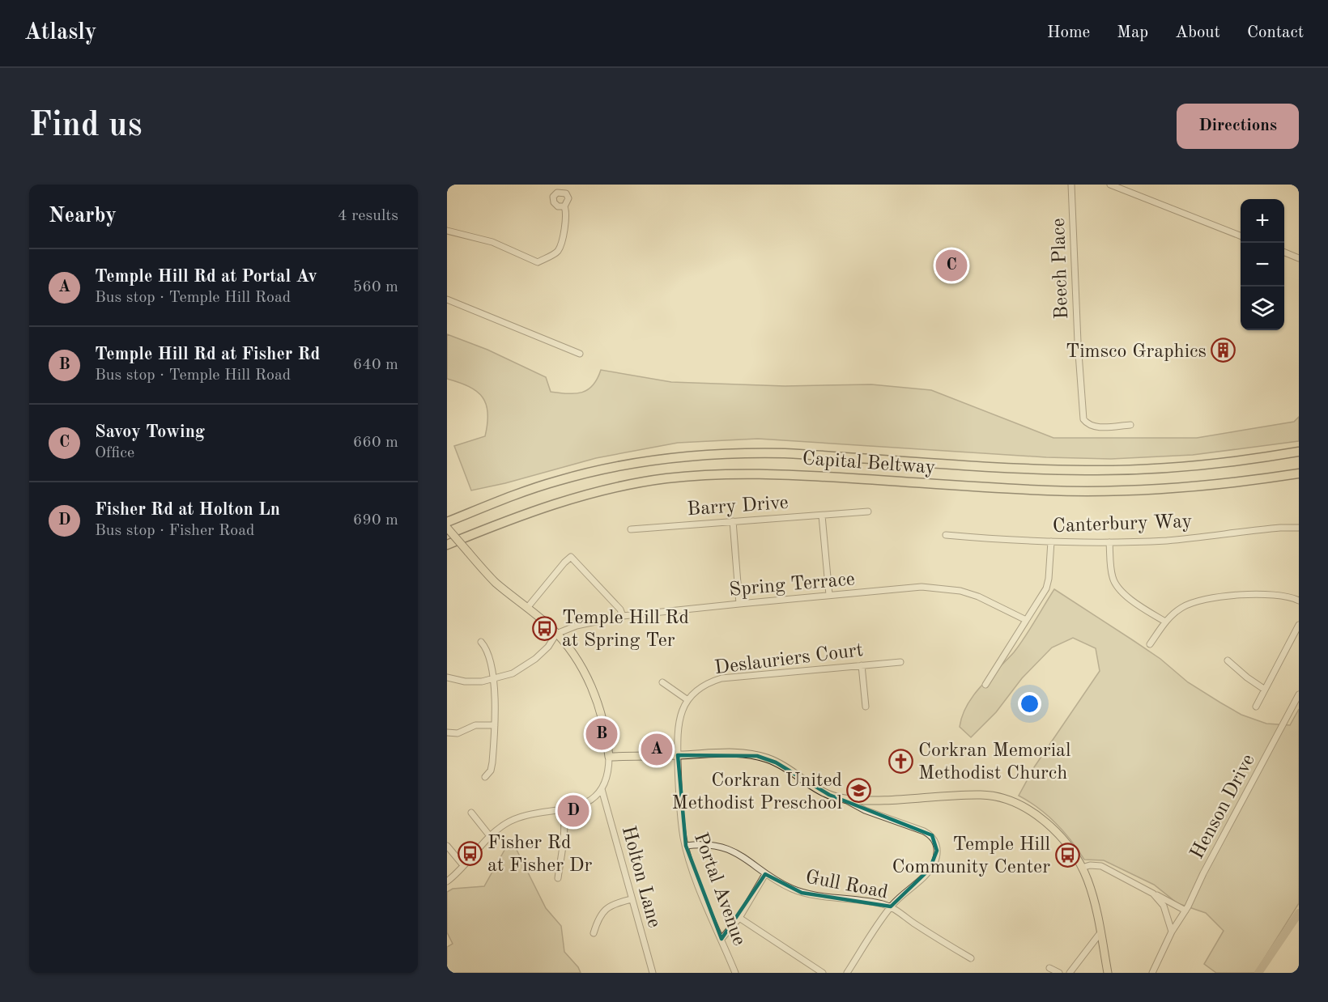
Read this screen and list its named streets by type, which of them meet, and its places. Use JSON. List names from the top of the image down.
{
  "streets": {
    "highway": ["Capital Beltway"],
    "street": [
      "Beech Place",
      "Barry Drive",
      "Canterbury Way",
      "Spring Terrace",
      "Deslauriers Court",
      "Henson Drive",
      "Holton Lane",
      "Gull Road",
      "Portal Avenue"
    ]
  },
  "crossings": [
    ["Deslauriers Court", "Portal Avenue"],
    ["Gull Road", "Portal Avenue"]
  ],
  "places": {
    "building": ["Timsco Graphics"],
    "bus stop": ["Temple Hill Rd at Spring Ter", "Fisher Rd at Fisher Dr", "Temple Hill Community Center"],
    "church": ["Corkran Memorial Methodist Church"],
    "school or university": ["Corkran United Methodist Preschool"]
  },
  "page": {
    "header": "Atlasly",
    "nav": [
      "Home",
      "Map",
      "About",
      "Contact"
    ],
    "buttons": "Directions",
    "title": "Find us",
    "heading": ["Nearby", "4 results"],
    "map_buttons": ["+", "−"],
    "list": [
      {
        "mark": "A",
        "name": "Temple Hill Rd at Portal Av",
        "note": "Bus stop · Temple Hill Road",
        "value": "560 m"
      },
      {
        "mark": "B",
        "name": "Temple Hill Rd at Fisher Rd",
        "note": "Bus stop · Temple Hill Road",
        "value": "640 m"
      },
      {
        "mark": "C",
        "name": "Savoy Towing",
        "note": "Office",
        "value": "660 m"
      },
      {
        "mark": "D",
        "name": "Fisher Rd at Holton Ln",
        "note": "Bus stop · Fisher Road",
        "value": "690 m"
      }
    ],
    "pins": [
      "C",
      "B",
      "A",
      "D"
    ]
  }
}
